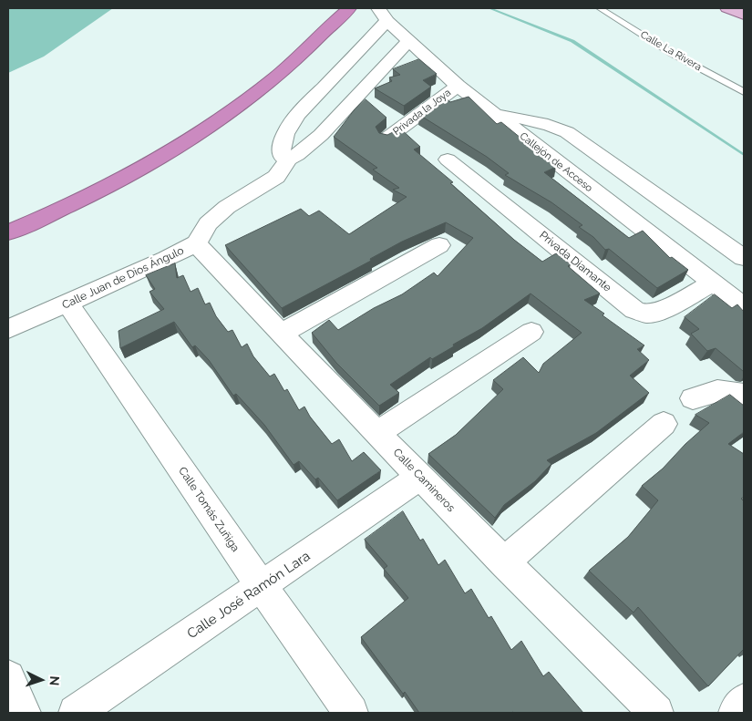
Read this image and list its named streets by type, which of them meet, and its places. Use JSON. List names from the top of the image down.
{
  "streets": {
    "street": [
      "Privada la Joya",
      "Callejón de Acceso",
      "Privada Diamante",
      "Calle Juan de Dios Ángulo",
      "Calle Camineros",
      "Calle Tomás Zuñiga",
      "Calle José Ramón Lara"
    ],
    "lane": ["Calle La Rivera"]
  },
  "crossings": [
    ["Privada la Joya", "Callejón de Acceso"],
    ["Callejón de Acceso", "Privada Diamante"],
    ["Callejón de Acceso", "Calle Juan de Dios Ángulo"],
    ["Calle Juan de Dios Ángulo", "Calle Camineros"],
    ["Calle Juan de Dios Ángulo", "Calle Tomás Zuñiga"],
    ["Calle Camineros", "Calle José Ramón Lara"],
    ["Calle Tomás Zuñiga", "Calle José Ramón Lara"]
  ],
  "north": "right"
}
